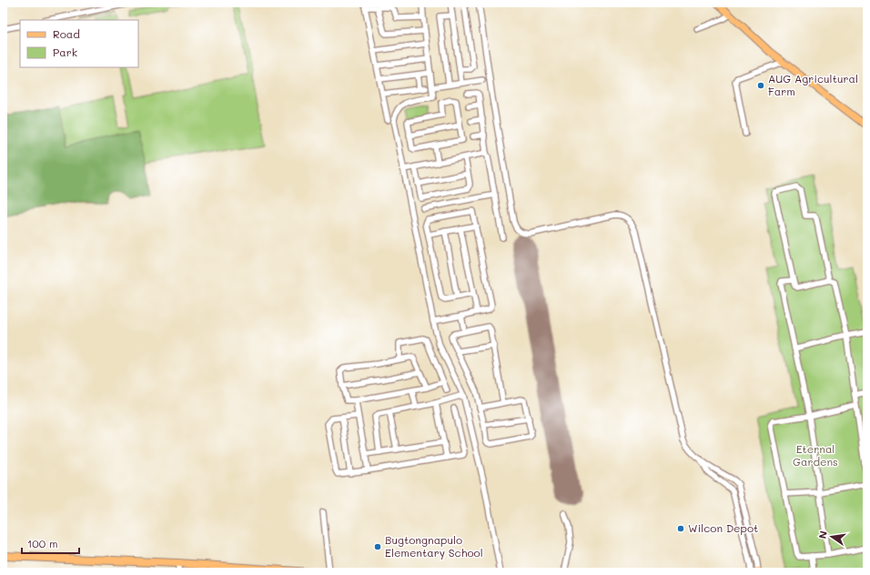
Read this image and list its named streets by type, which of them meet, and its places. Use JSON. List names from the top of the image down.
{
  "parks": ["Eternal Gardens"],
  "places": ["AUG Agricultural Farm", "Wilcon Depot", "Bugtongnapulo Elementary School"],
  "legend": ["Road", "Park"],
  "scale_bar": "100 m",
  "north": "left"
}
